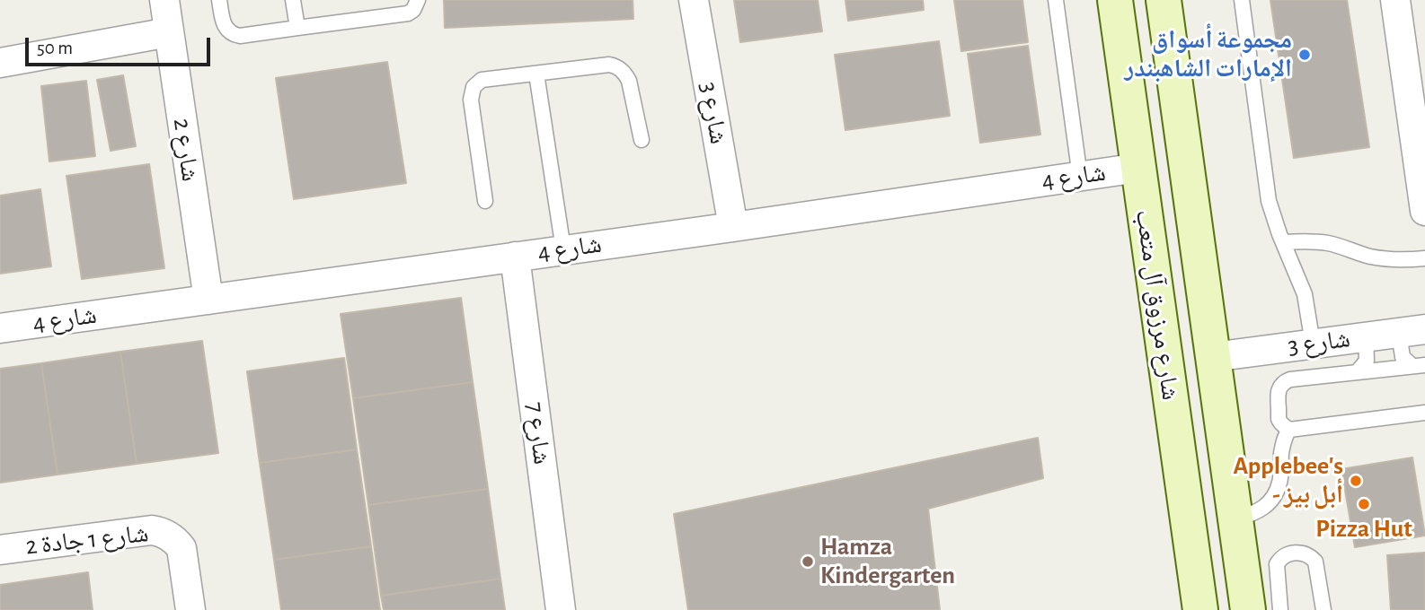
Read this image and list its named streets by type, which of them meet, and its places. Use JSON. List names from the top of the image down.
{
  "streets": {
    "main road": ["شارع مرزوق آل متعب"],
    "street": [
      "شارع 3",
      "شارع 2",
      "شارع 4",
      "شارع 7",
      "شارع 1 جادة 2"
    ]
  },
  "crossings": [
    ["شارع 3", "شارع 4"],
    ["شارع 3", "شارع مرزوق آل متعب"],
    ["شارع 2", "شارع 4"],
    ["شارع 4", "شارع مرزوق آل متعب"],
    ["شارع 4", "شارع 7"]
  ],
  "places": [
    "مجموعة أسواق الإمارات الشاهبندر",
    "Applebee's - أبل بيز",
    "Pizza Hut",
    "Hamza Kindergarten"
  ],
  "scale_bar": "50 m"
}
